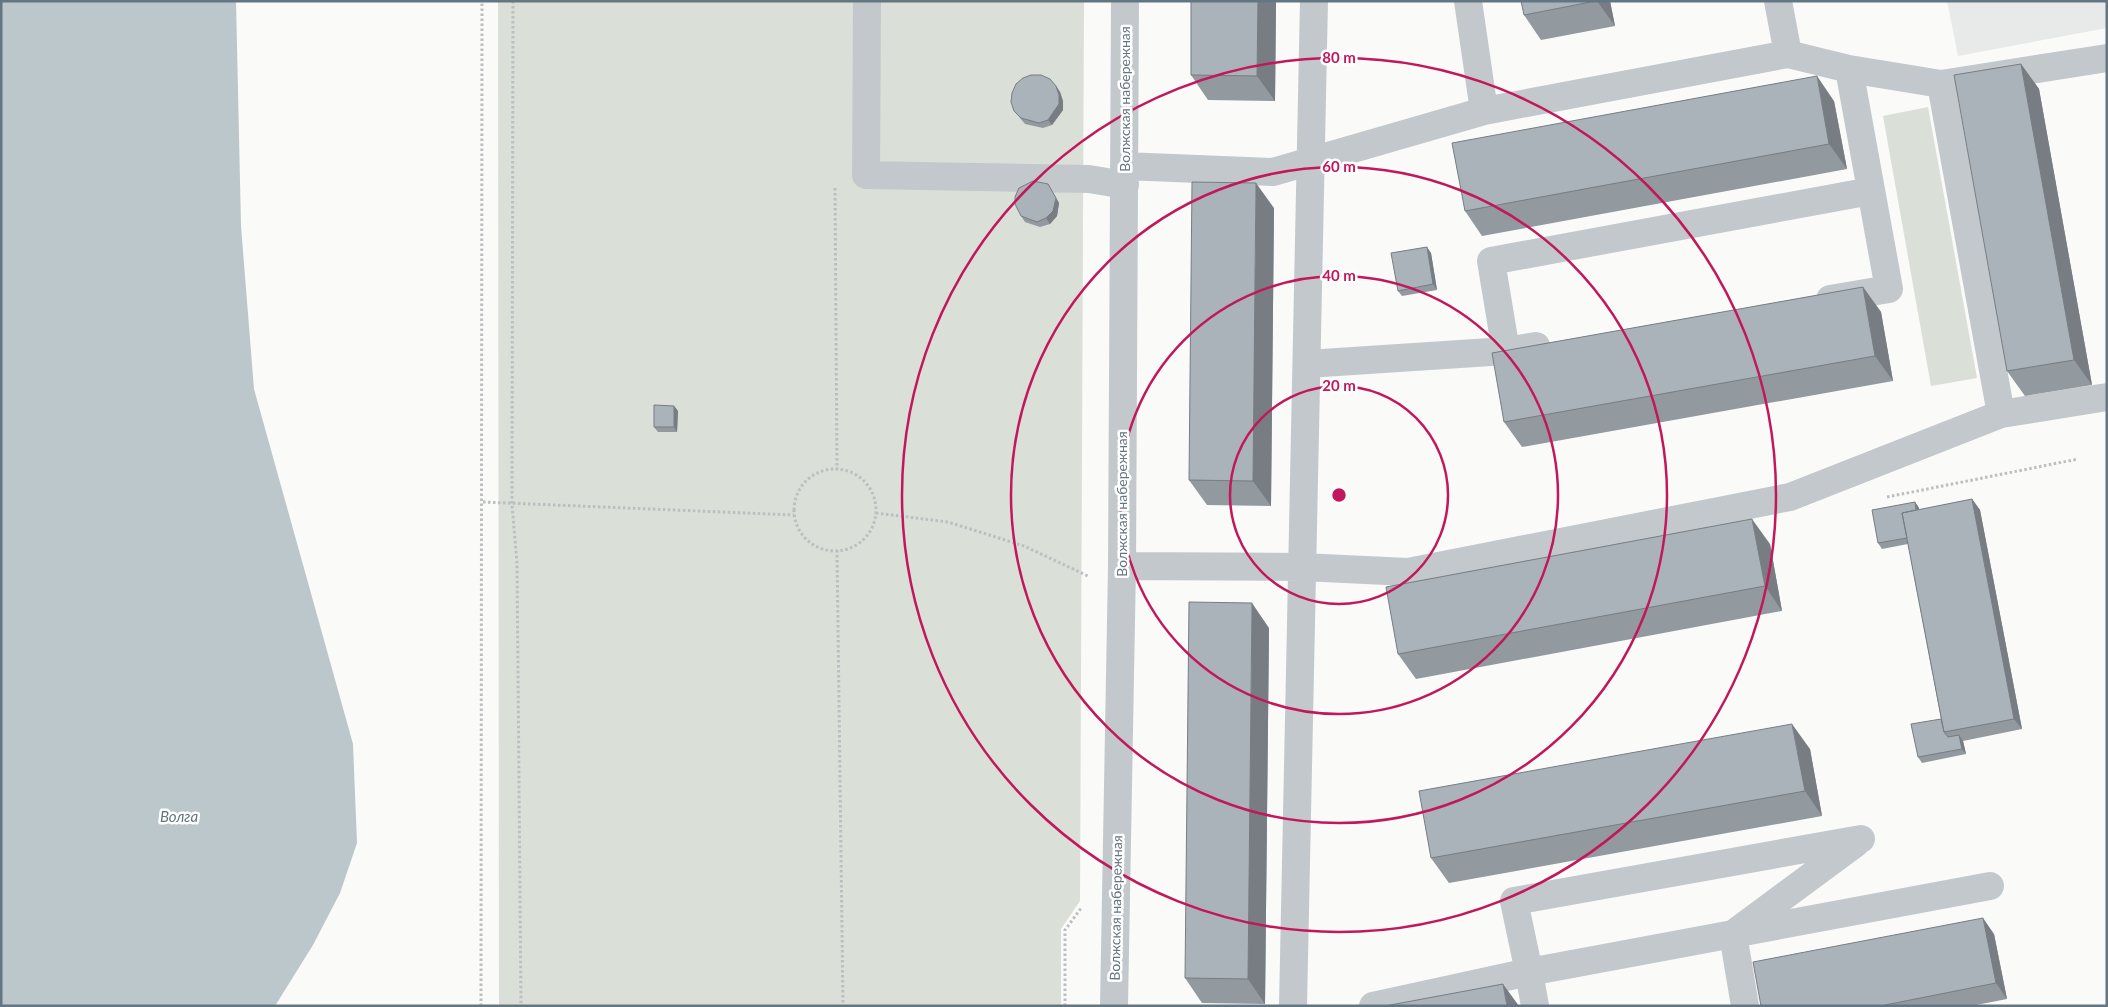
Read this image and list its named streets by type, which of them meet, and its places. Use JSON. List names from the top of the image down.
{
  "streets": {
    "street": ["Волжская набережная"]
  },
  "water": ["Волга"],
  "rings": [
    "80 m",
    "60 m",
    "40 m",
    "20 m"
  ]
}
